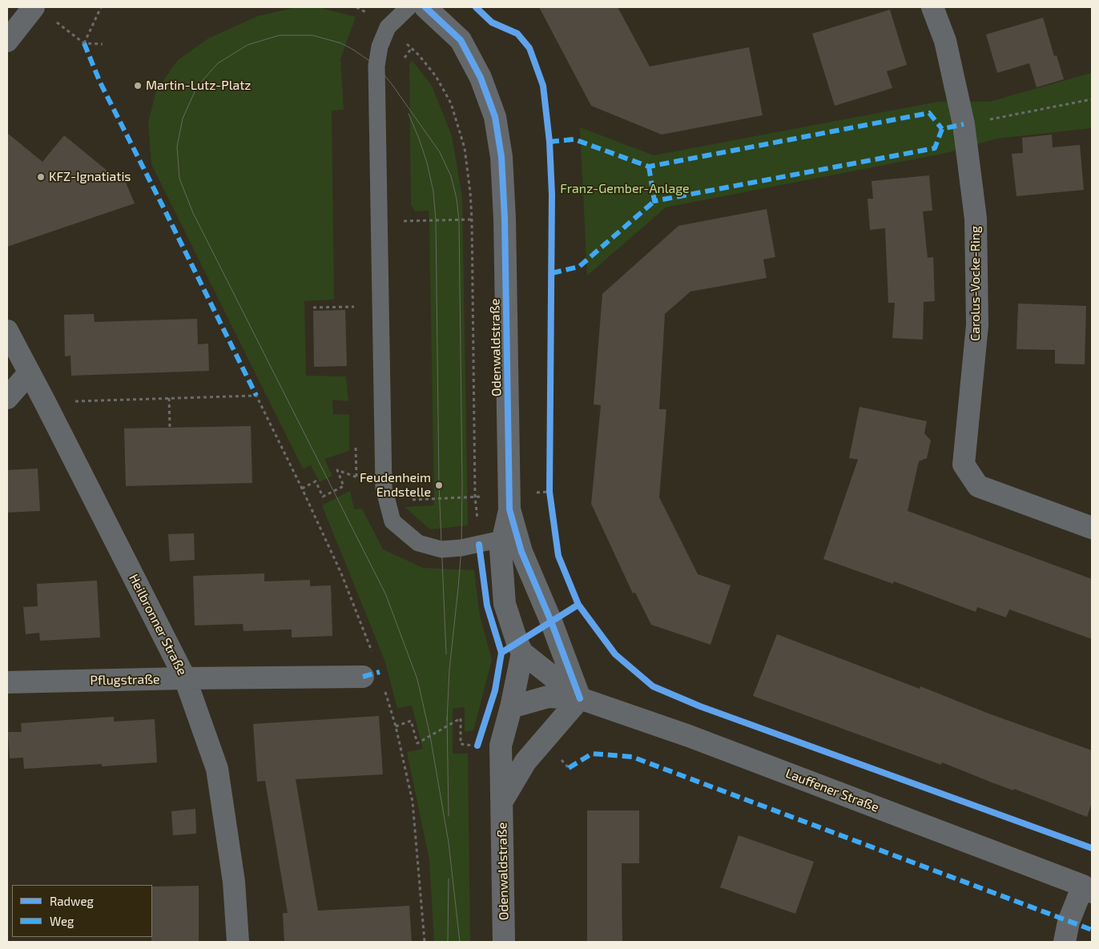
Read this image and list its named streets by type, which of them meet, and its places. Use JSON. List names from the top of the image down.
{
  "streets": {
    "street": [
      "Carolus-Vocke-Ring",
      "Odenwaldstraße",
      "Heilbronner Straße",
      "Pflugstraße",
      "Lauffener Straße"
    ]
  },
  "crossings": [
    ["Odenwaldstraße", "Lauffener Straße"],
    ["Heilbronner Straße", "Pflugstraße"]
  ],
  "parks": ["Franz-Gember-Anlage"],
  "places": ["Martin-Lutz-Platz", "KFZ-Ignatiatis", "Feudenheim Endstelle"],
  "legend": ["Radweg", "Weg"]
}
